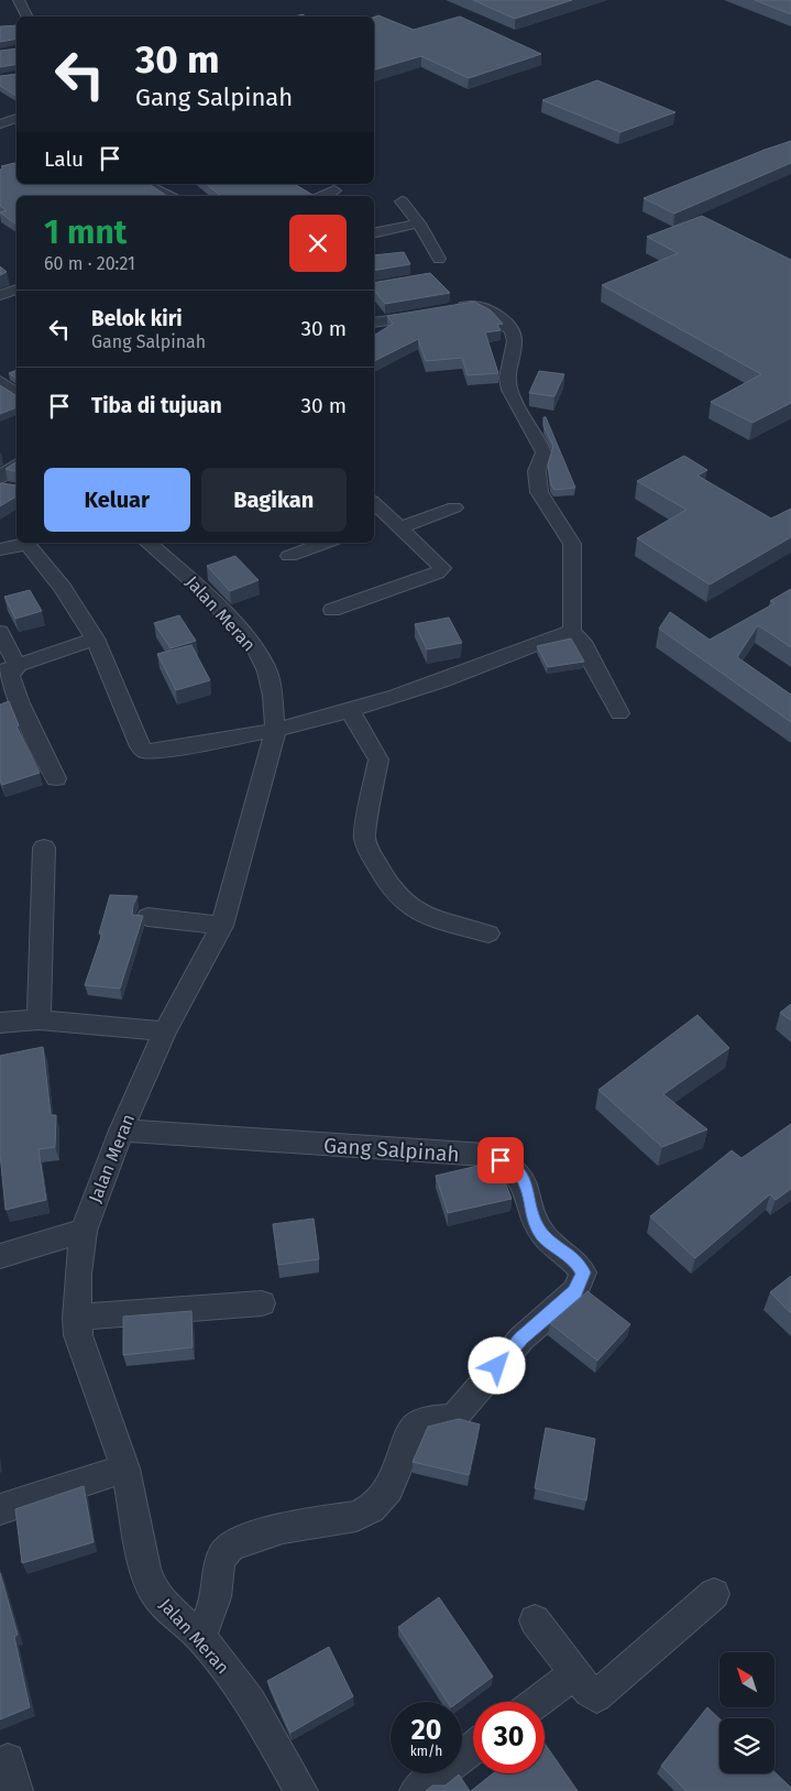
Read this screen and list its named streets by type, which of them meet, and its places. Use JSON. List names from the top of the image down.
{
  "streets": {
    "street": ["Jalan Meran", "Gang Salpinah"]
  },
  "crossings": [
    ["Jalan Meran", "Gang Salpinah"]
  ],
  "north": "top left",
  "page": {
    "turn": ["30 m", "Gang Salpinah"],
    "then": "Lalu",
    "heading": ["1 mnt", "60 m · 20:21"],
    "list": [
      {
        "name": "Belok kiri",
        "note": "Gang Salpinah",
        "value": "30 m"
      },
      {
        "name": "Tiba di tujuan",
        "value": "30 m"
      }
    ],
    "buttons": ["Keluar", "Bagikan"],
    "speed": "20 km/h",
    "limit": "30"
  }
}
